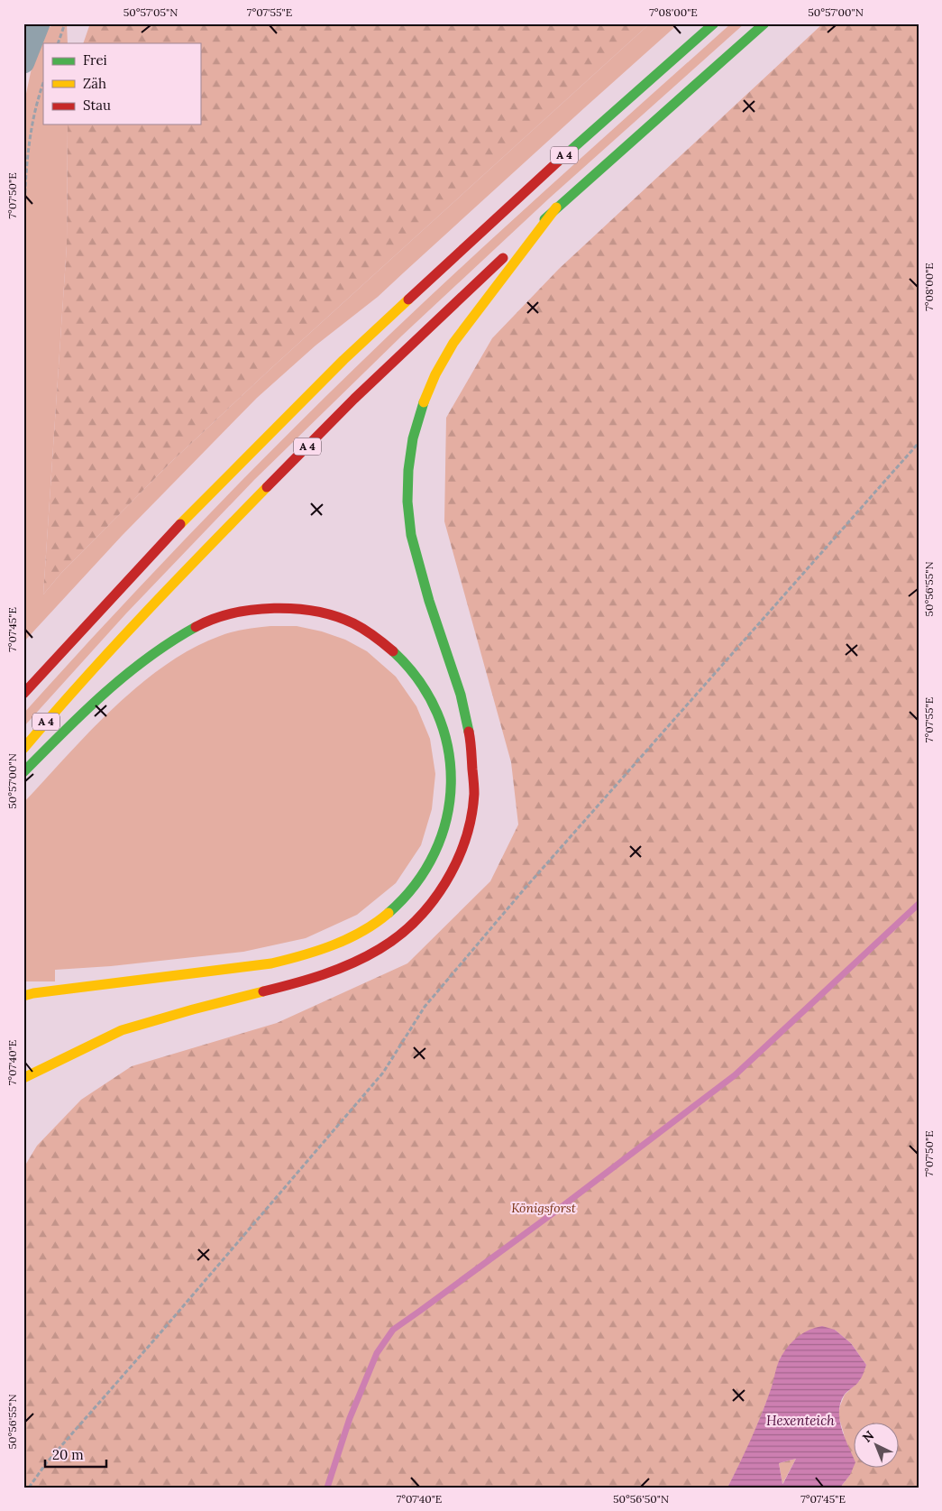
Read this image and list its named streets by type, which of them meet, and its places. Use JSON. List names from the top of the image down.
{
  "streets": {
    "highway": ["A 4"]
  },
  "water": ["Hexenteich"],
  "parks": ["Königsforst"],
  "legend": ["Frei", "Zäh", "Stau"],
  "scale_bar": "20 m",
  "north": "top left",
  "coordinates": [
    "50°57'05\"N",
    "7°07'55\"E",
    "7°08'00\"E",
    "50°57'00\"N",
    "7°07'50\"E",
    "50°56'55\"N",
    "7°07'45\"E",
    "7°07'40\"E",
    "50°56'50\"N"
  ]
}
